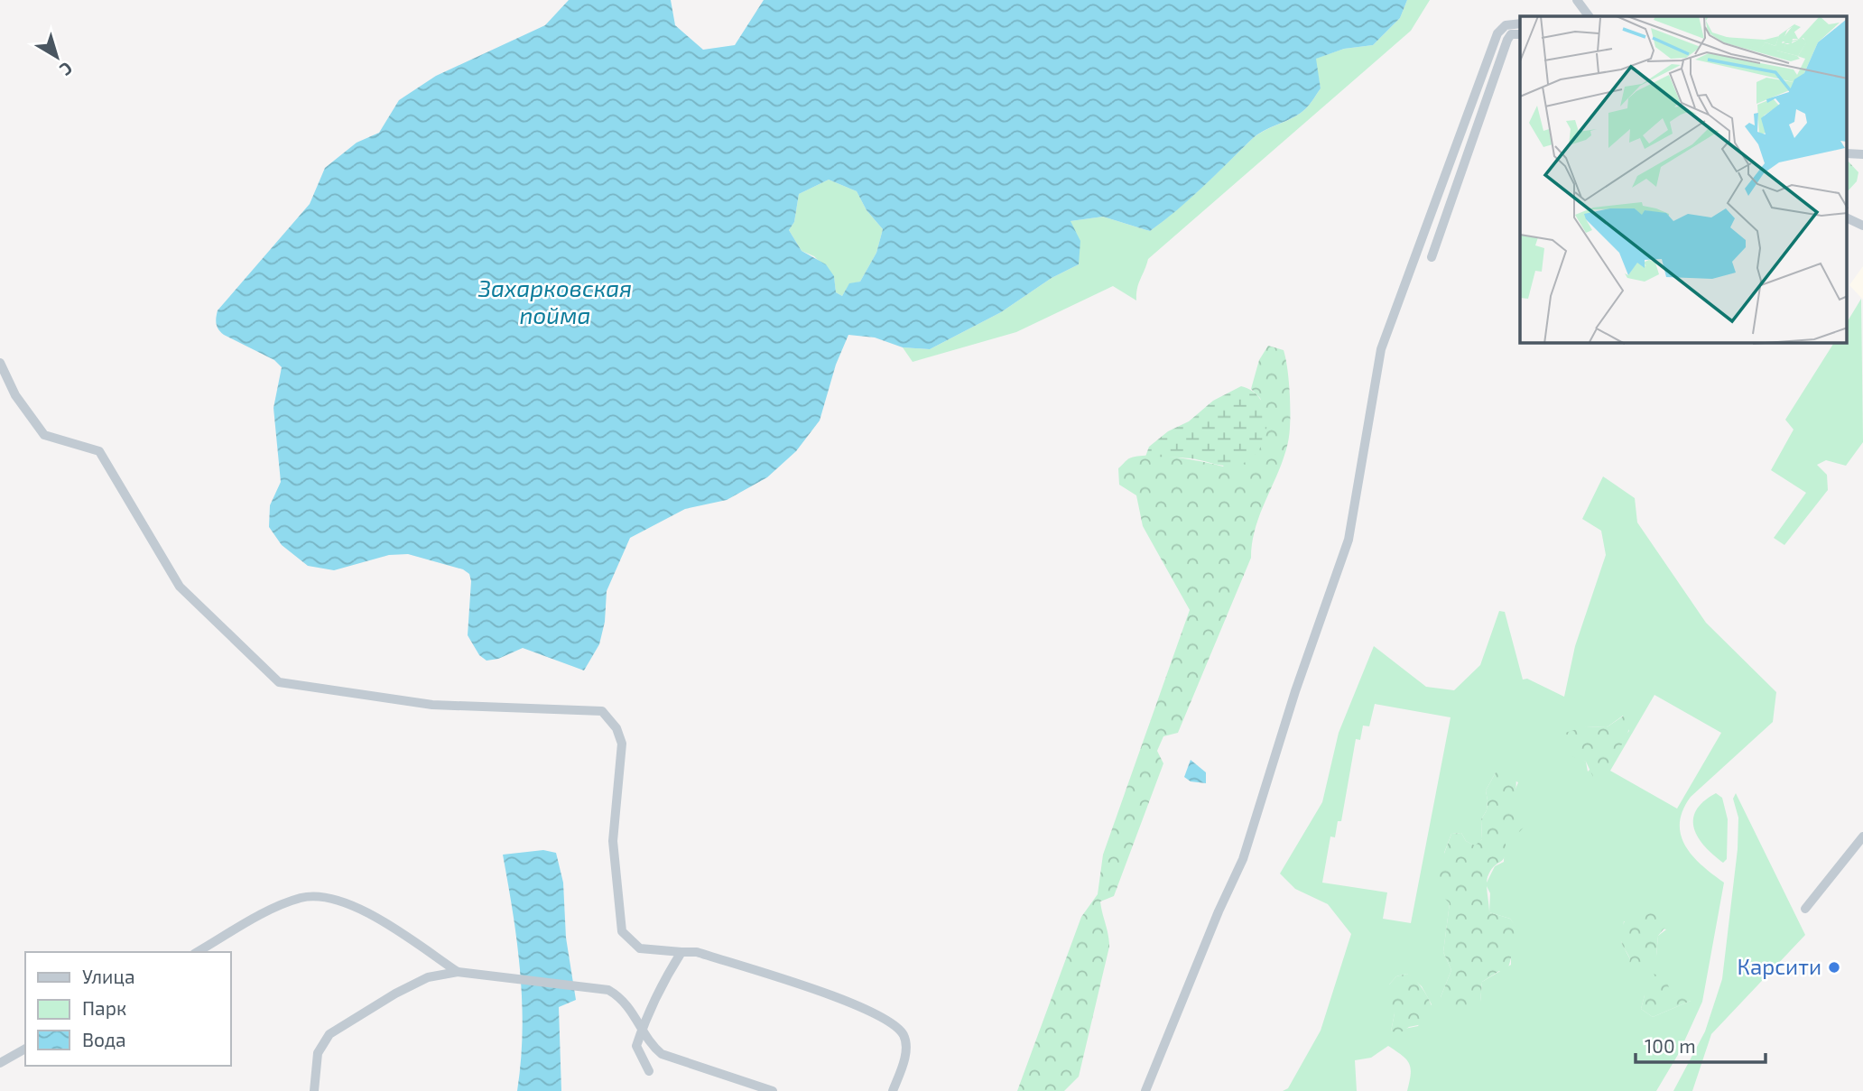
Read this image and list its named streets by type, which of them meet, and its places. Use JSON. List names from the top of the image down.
{
  "water": ["Захарковская пойма"],
  "places": ["Карсити"],
  "legend": ["Улица", "Парк", "Вода"],
  "scale_bar": "100 m",
  "north": "bottom right"
}
